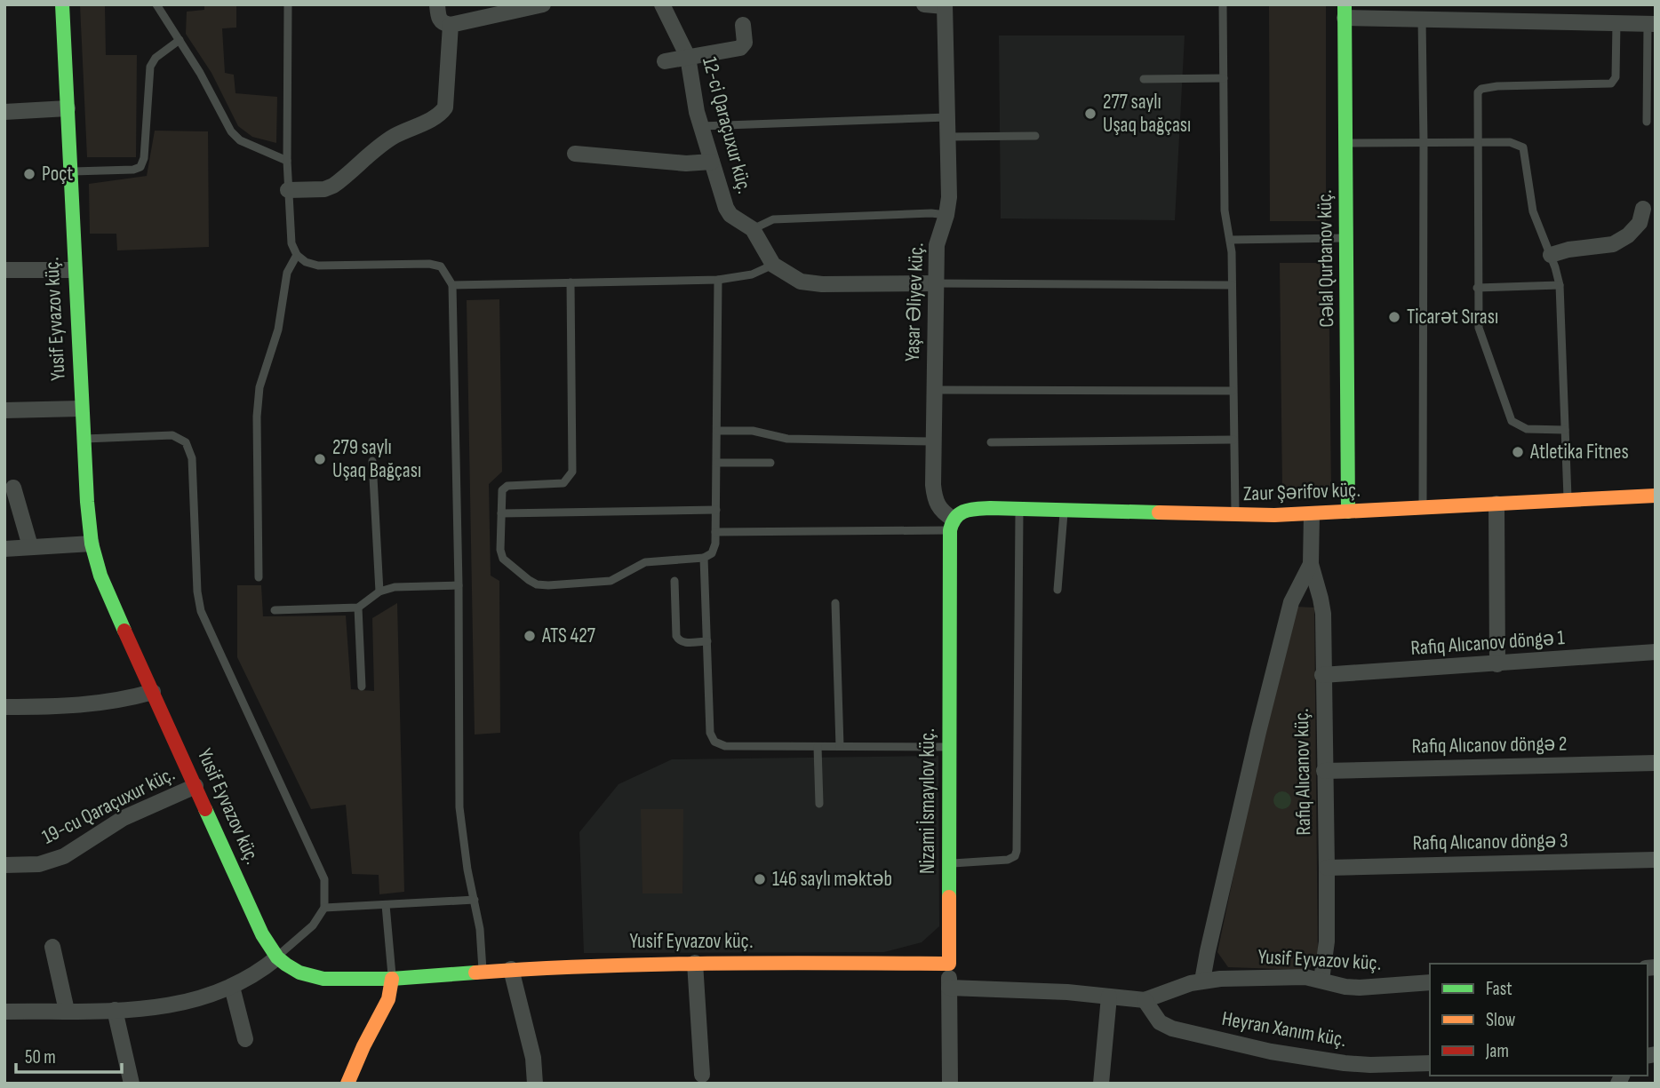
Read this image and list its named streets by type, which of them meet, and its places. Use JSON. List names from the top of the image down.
{
  "streets": {
    "street": [
      "12-ci Qaraçuxur küç.",
      "Cəlal Qurbanov küç.",
      "Yaşar Əliyev küç.",
      "Yusif Eyvazov küç.",
      "Zaur Şərifov küç.",
      "Rafiq Alıcanov döngə 1",
      "Rafiq Alıcanov döngə 2",
      "Rafiq Alıcanov küç.",
      "Nizami İsmayılov küç.",
      "19-cu Qaraçuxur küç.",
      "Rafiq Alıcanov döngə 3",
      "Heyran Xanım küç."
    ]
  },
  "crossings": [
    ["12-ci Qaraçuxur küç.", "Yaşar Əliyev küç."],
    ["Cəlal Qurbanov küç.", "Zaur Şərifov küç."],
    ["Yaşar Əliyev küç.", "Zaur Şərifov küç."],
    ["Yaşar Əliyev küç.", "Nizami İsmayılov küç."],
    ["Yusif Eyvazov küç.", "Rafiq Alıcanov küç."],
    ["Yusif Eyvazov küç.", "Nizami İsmayılov küç."],
    ["Yusif Eyvazov küç.", "19-cu Qaraçuxur küç."],
    ["Yusif Eyvazov küç.", "Heyran Xanım küç."],
    ["Zaur Şərifov küç.", "Nizami İsmayılov küç."],
    ["Rafiq Alıcanov döngə 1", "Rafiq Alıcanov küç."],
    ["Rafiq Alıcanov döngə 2", "Rafiq Alıcanov küç."],
    ["Rafiq Alıcanov küç.", "Rafiq Alıcanov döngə 3"]
  ],
  "places": [
    "277 saylı Uşaq bağçası",
    "Poçt",
    "Ticarət Sırası",
    "Atletika Fitnes",
    "279 saylı Uşaq Bağçası",
    "ATS 427",
    "146 saylı məktəb"
  ],
  "legend": ["Fast", "Slow", "Jam"],
  "scale_bar": "50 m"
}
